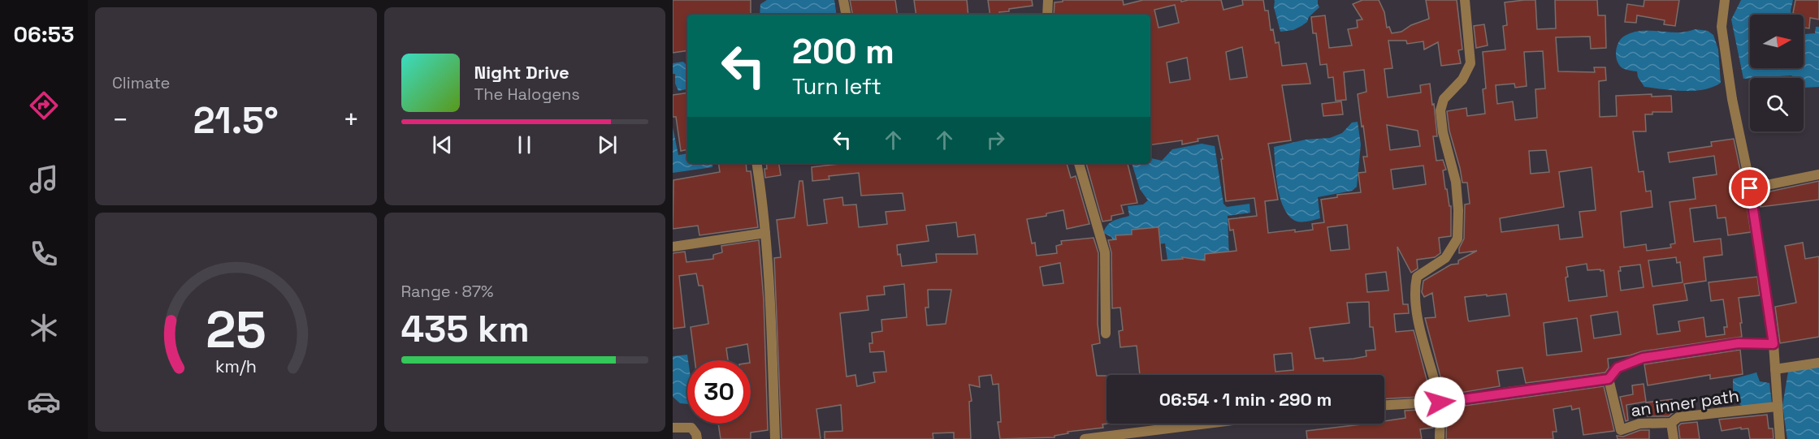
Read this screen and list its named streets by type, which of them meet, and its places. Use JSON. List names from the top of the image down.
{
  "streets": {
    "street": ["an inner path"]
  },
  "north": "right",
  "page": {
    "tabs": "06:53",
    "tile": [
      "Climate",
      ["Range · 87%", "435 km"]
    ],
    "turn": ["200 m", "Turn left"],
    "song": ["Night Drive", "The Halogens"],
    "heat": ["−", "21.5°", "+"],
    "limit": "30",
    "trip": "06:54 · 1 min · 290 m",
    "gauge": ["25", "km/h"]
  }
}
